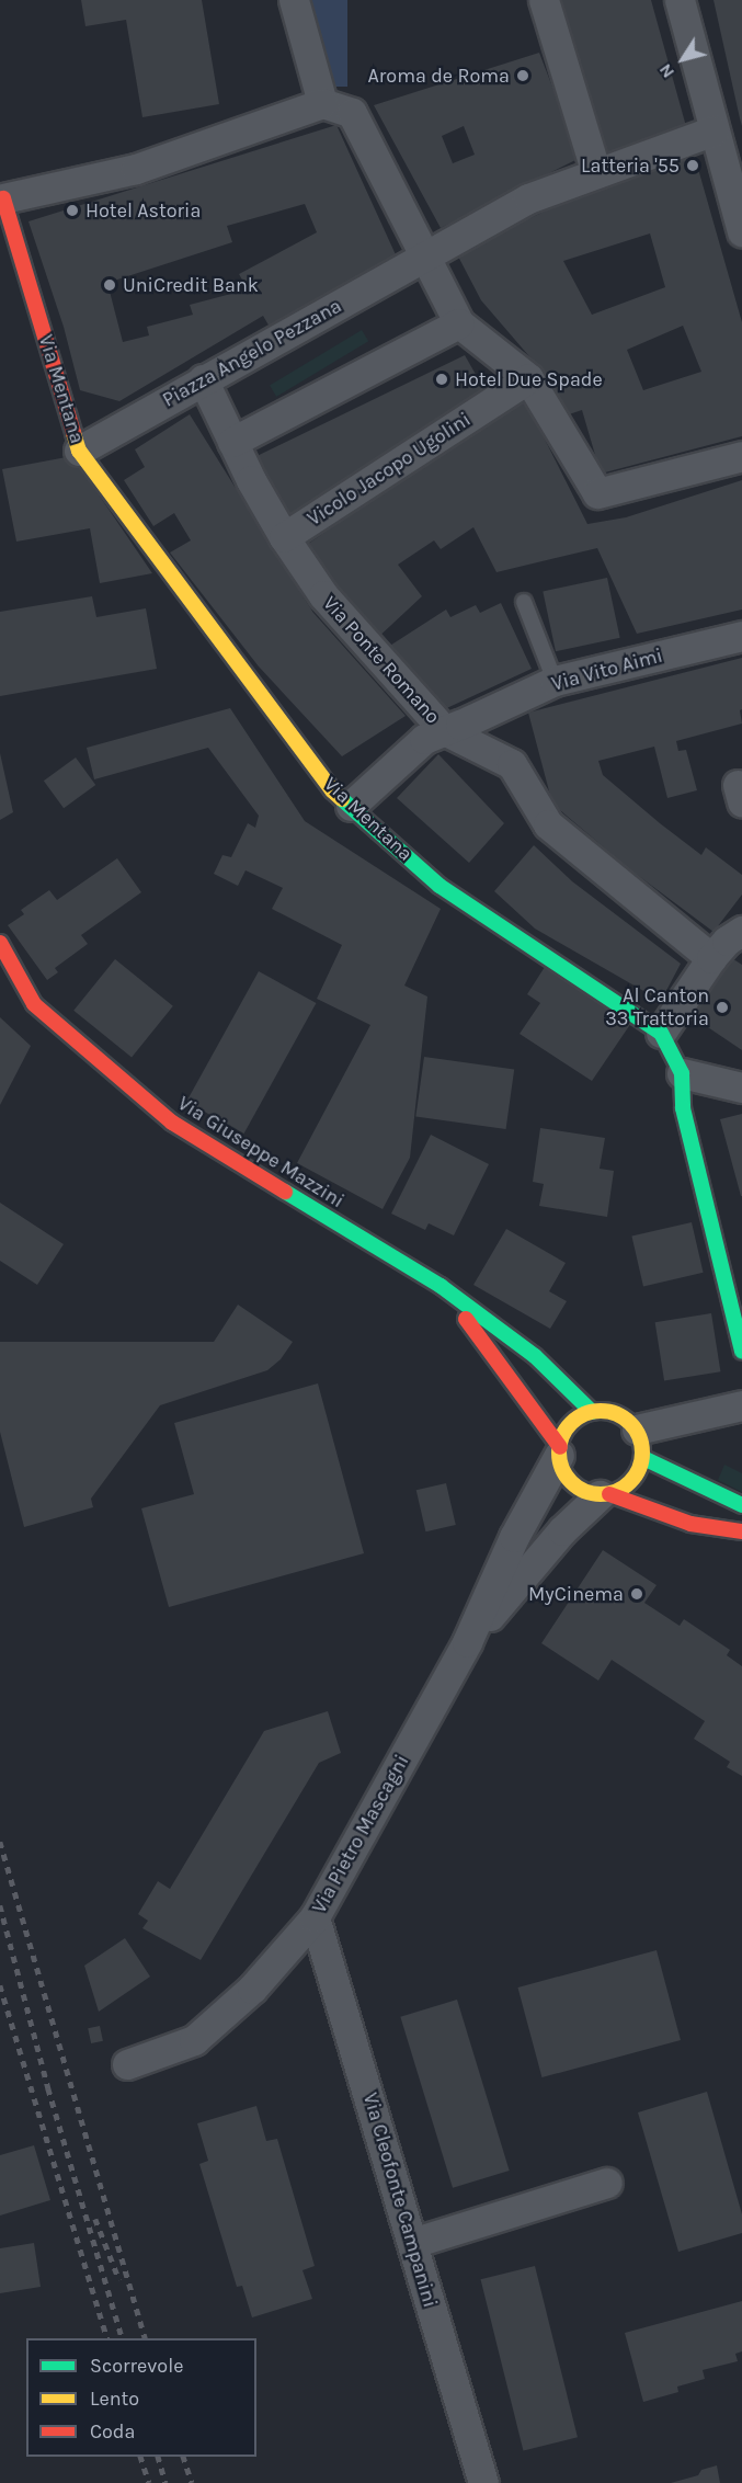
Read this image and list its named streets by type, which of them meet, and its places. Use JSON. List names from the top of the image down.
{
  "streets": {
    "street": [
      "Piazza Angelo Pezzana",
      "Via Mentana",
      "Vicolo Jacopo Ugolini",
      "Via Ponte Romano",
      "Via Vito Aimi",
      "Via Giuseppe Mazzini",
      "Via Pietro Mascagni",
      "Via Cleofonte Campanini"
    ]
  },
  "crossings": [
    ["Piazza Angelo Pezzana", "Via Mentana"],
    ["Piazza Angelo Pezzana", "Via Ponte Romano"],
    ["Via Mentana", "Via Vito Aimi"],
    ["Vicolo Jacopo Ugolini", "Via Ponte Romano"],
    ["Via Ponte Romano", "Via Vito Aimi"],
    ["Via Giuseppe Mazzini", "Via Pietro Mascagni"],
    ["Via Pietro Mascagni", "Via Cleofonte Campanini"]
  ],
  "places": [
    "Aroma de Roma",
    "Latteria '55",
    "Hotel Astoria",
    "UniCredit Bank",
    "Hotel Due Spade",
    "Al Canton 33 Trattoria",
    "MyCinema"
  ],
  "legend": ["Scorrevole", "Lento", "Coda"],
  "north": "bottom left"
}
